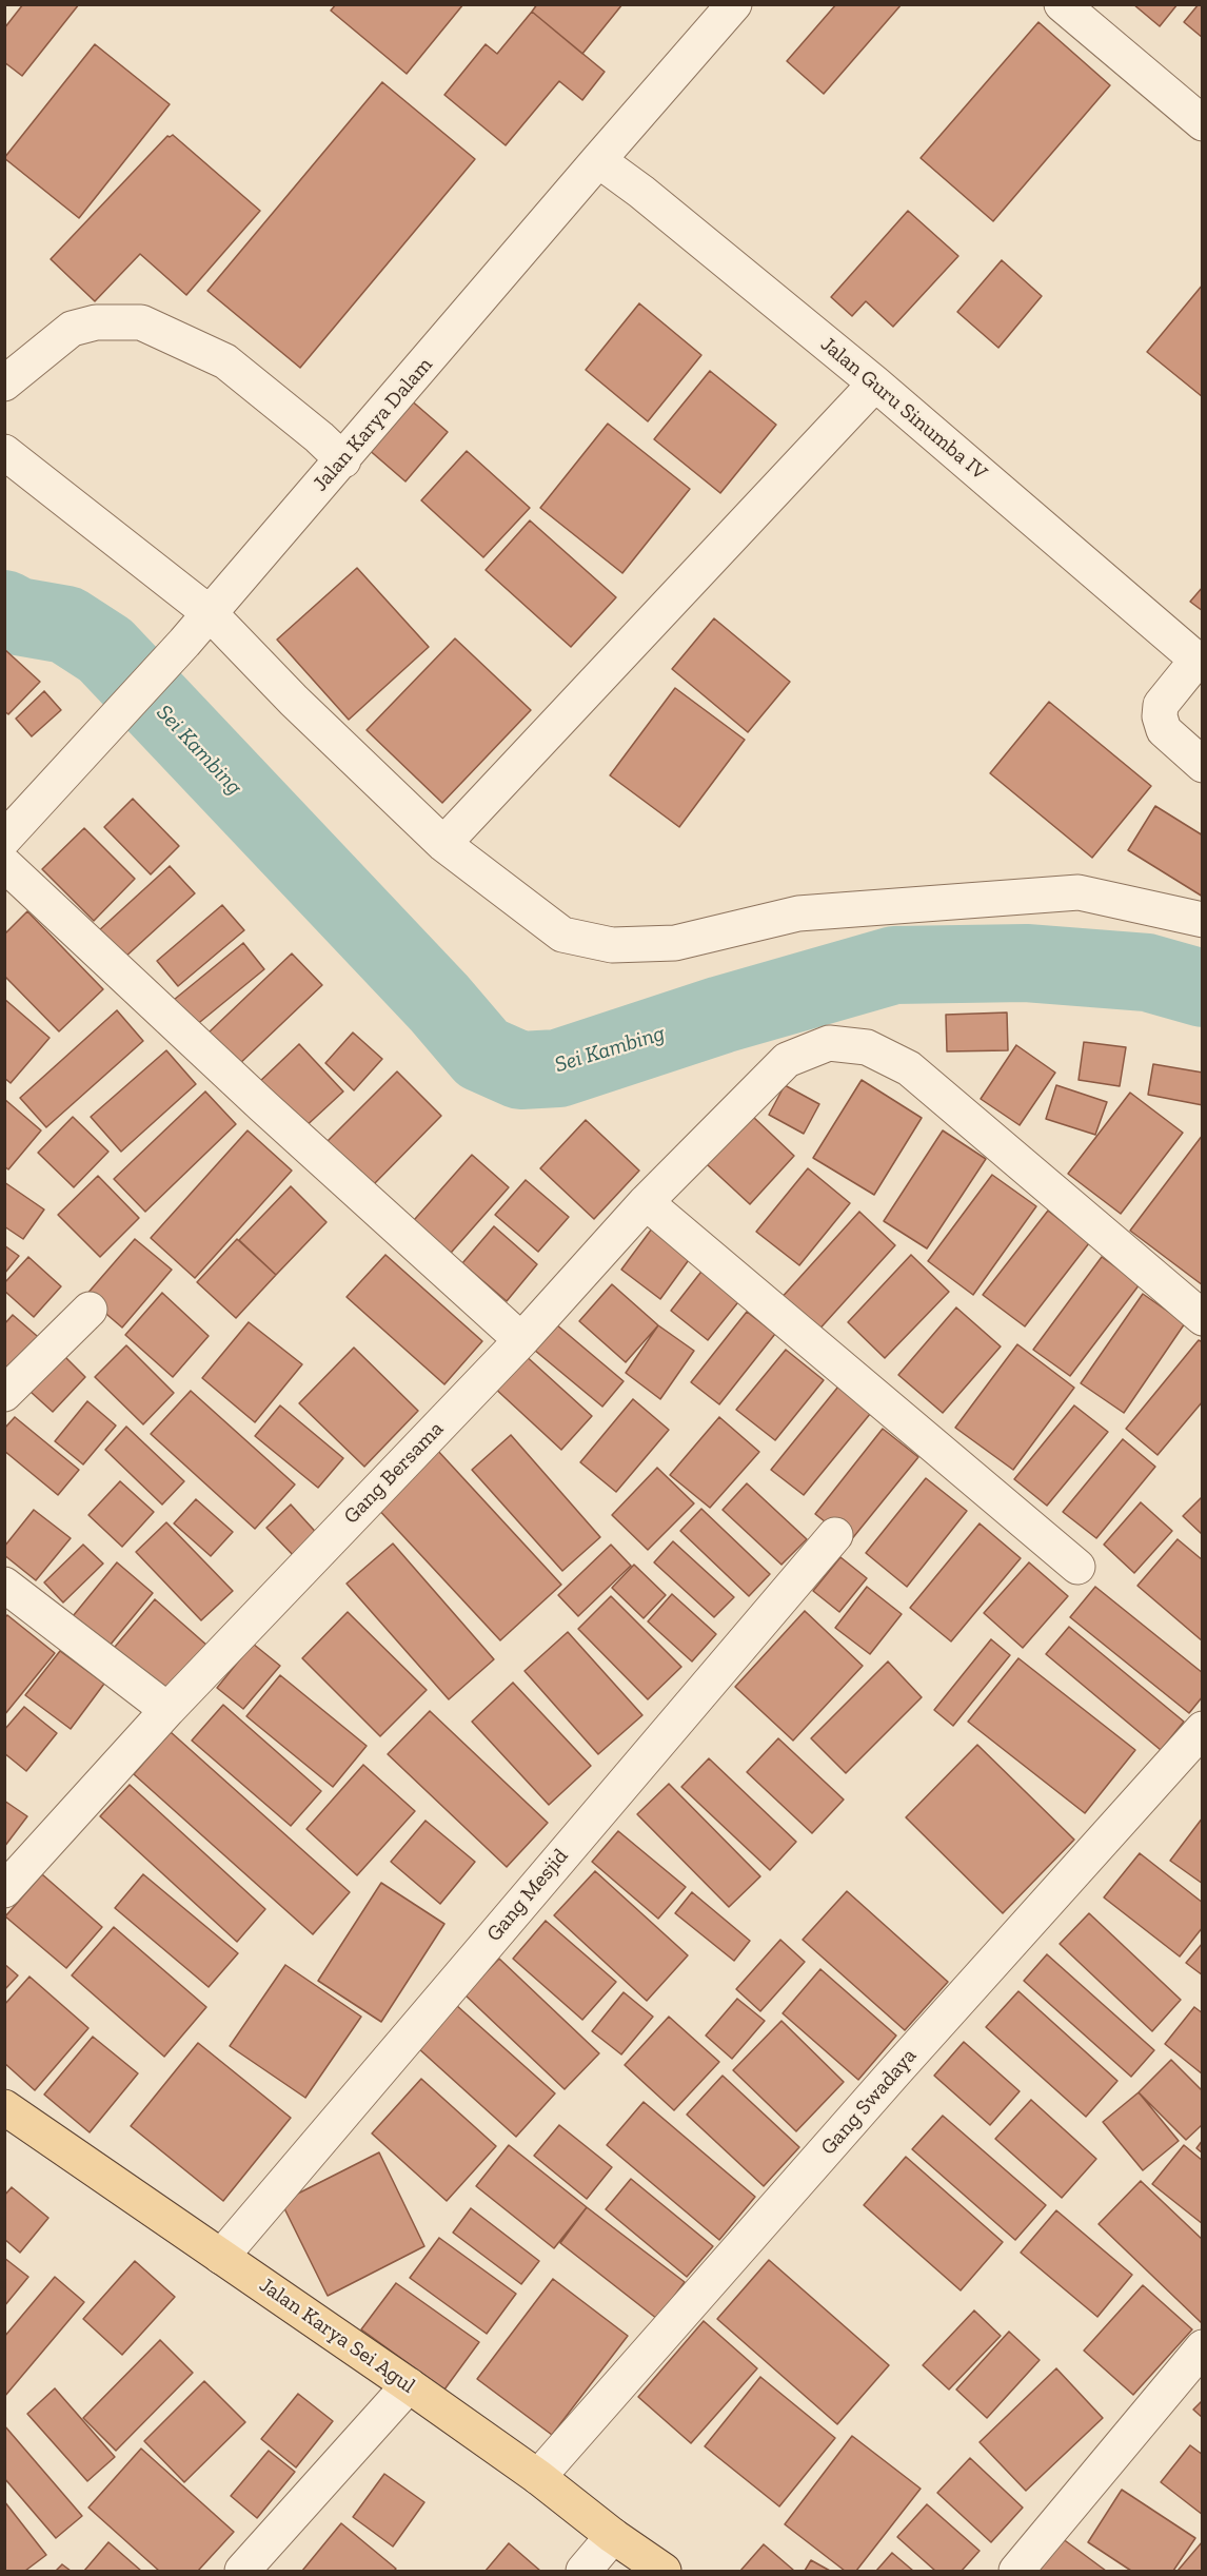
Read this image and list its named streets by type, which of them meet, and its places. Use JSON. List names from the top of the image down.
{
  "streets": {
    "main road": ["Jalan Karya Sei Agul"],
    "street": [
      "Jalan Guru Sinumba IV",
      "Jalan Karya Dalam",
      "Gang Bersama",
      "Gang Mesjid",
      "Gang Swadaya"
    ]
  },
  "crossings": [
    ["Jalan Guru Sinumba IV", "Jalan Karya Dalam"],
    ["Gang Mesjid", "Jalan Karya Sei Agul"],
    ["Gang Swadaya", "Jalan Karya Sei Agul"]
  ],
  "water": ["Sei Kambing"]
}
